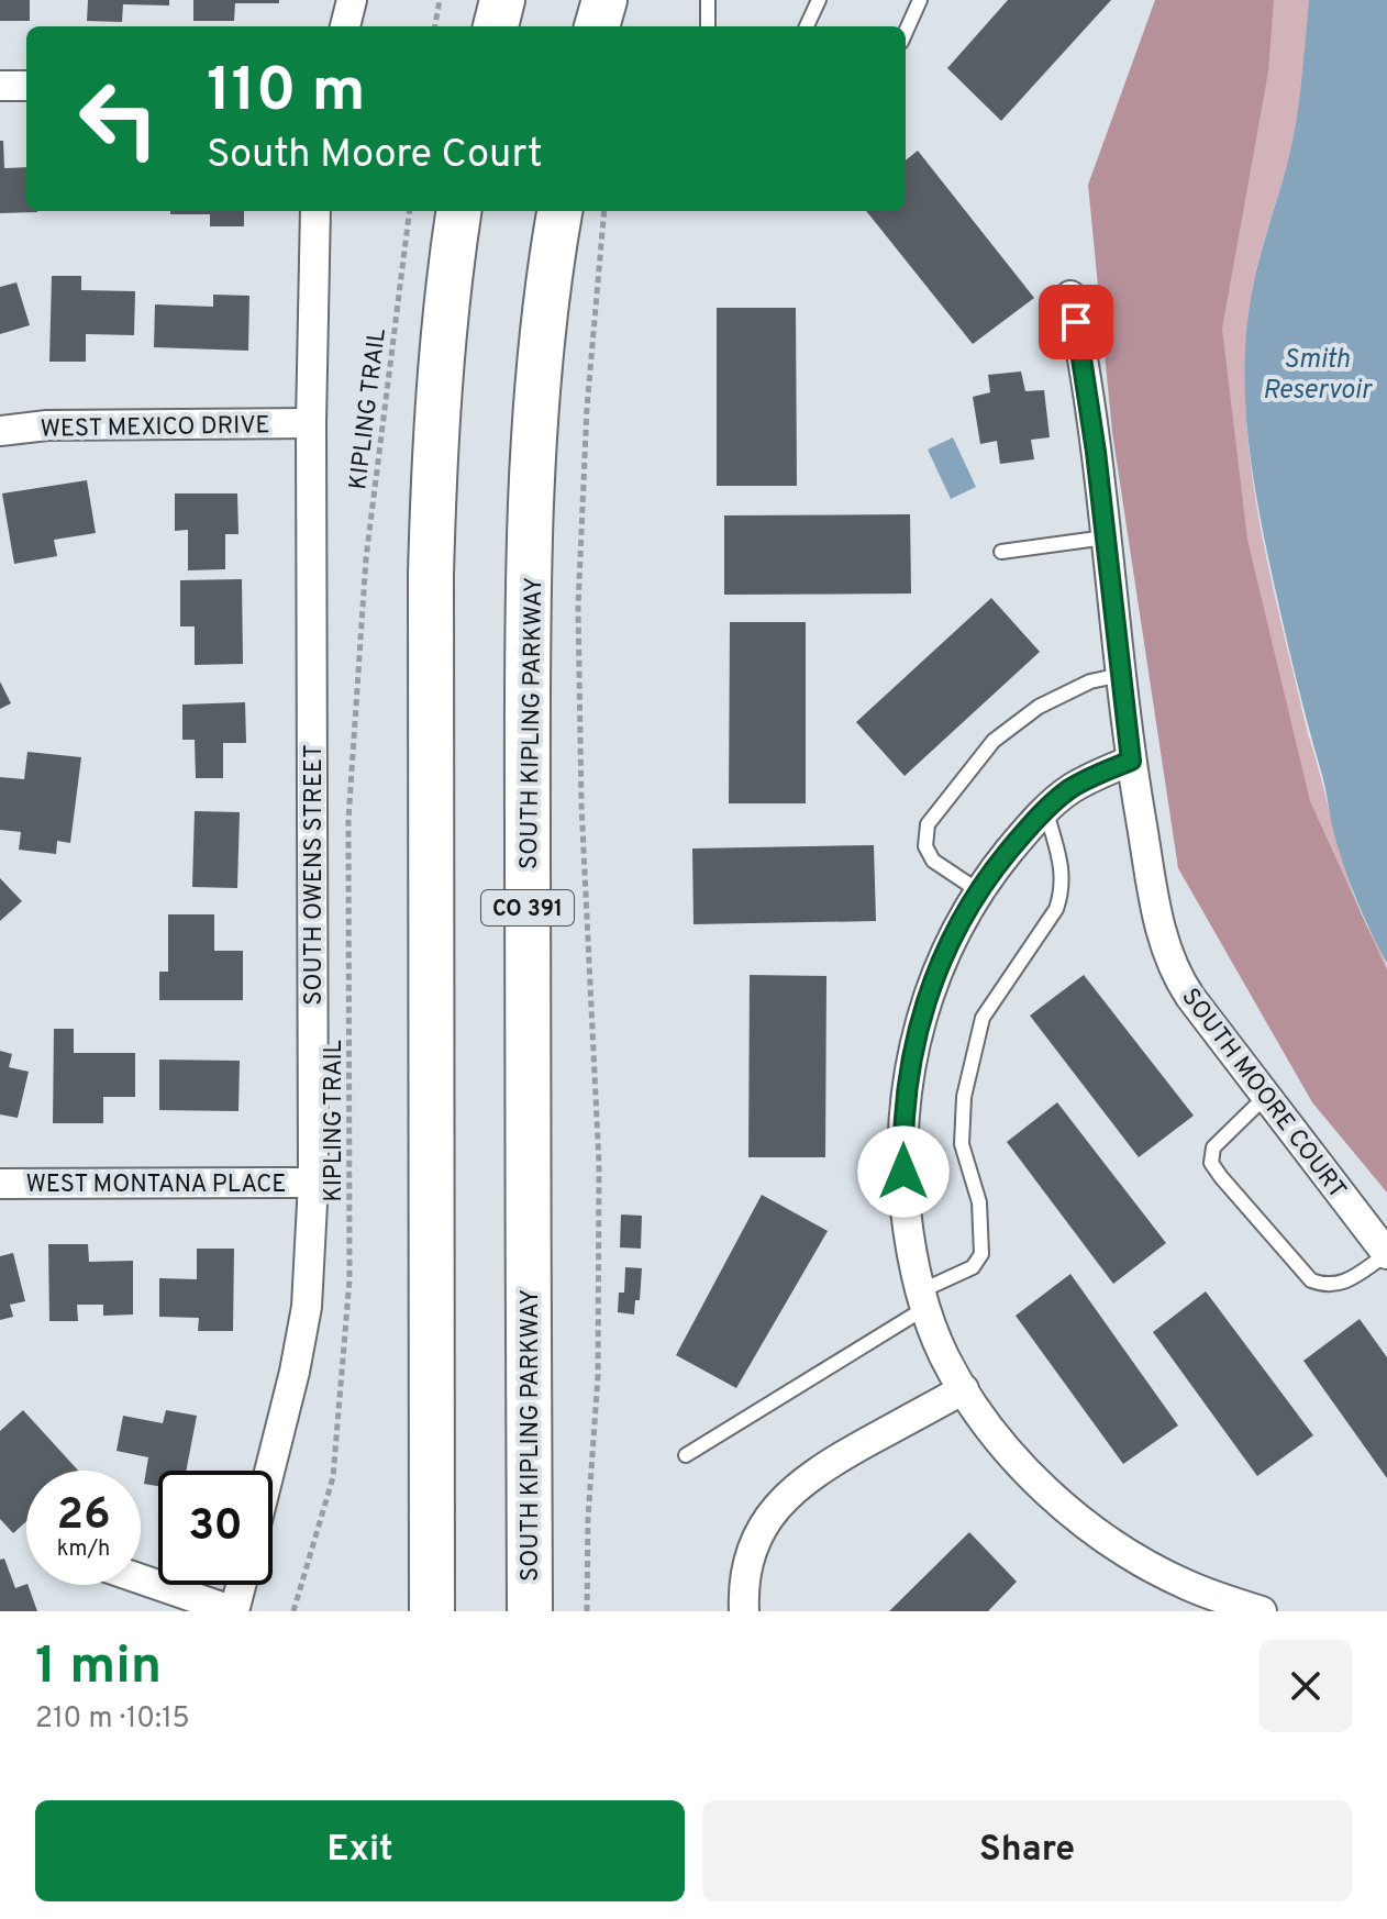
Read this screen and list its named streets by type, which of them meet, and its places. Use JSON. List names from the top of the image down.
{
  "streets": {
    "main road": ["SOUTH KIPLING PARKWAY", "CO 391"],
    "street": [
      "WEST MEXICO DRIVE",
      "SOUTH OWENS STREET",
      "SOUTH MOORE COURT",
      "WEST MONTANA PLACE"
    ],
    "path": ["KIPLING TRAIL"]
  },
  "crossings": [
    ["WEST MEXICO DRIVE", "SOUTH OWENS STREET"],
    ["SOUTH OWENS STREET", "WEST MONTANA PLACE"]
  ],
  "water": ["Smith Reservoir"],
  "page": {
    "turn": ["110 m", "South Moore Court"],
    "speed": "26 km/h",
    "limit": "30",
    "heading": ["1 min", "210 m · 10:15"],
    "buttons": ["Exit", "Share"]
  }
}
